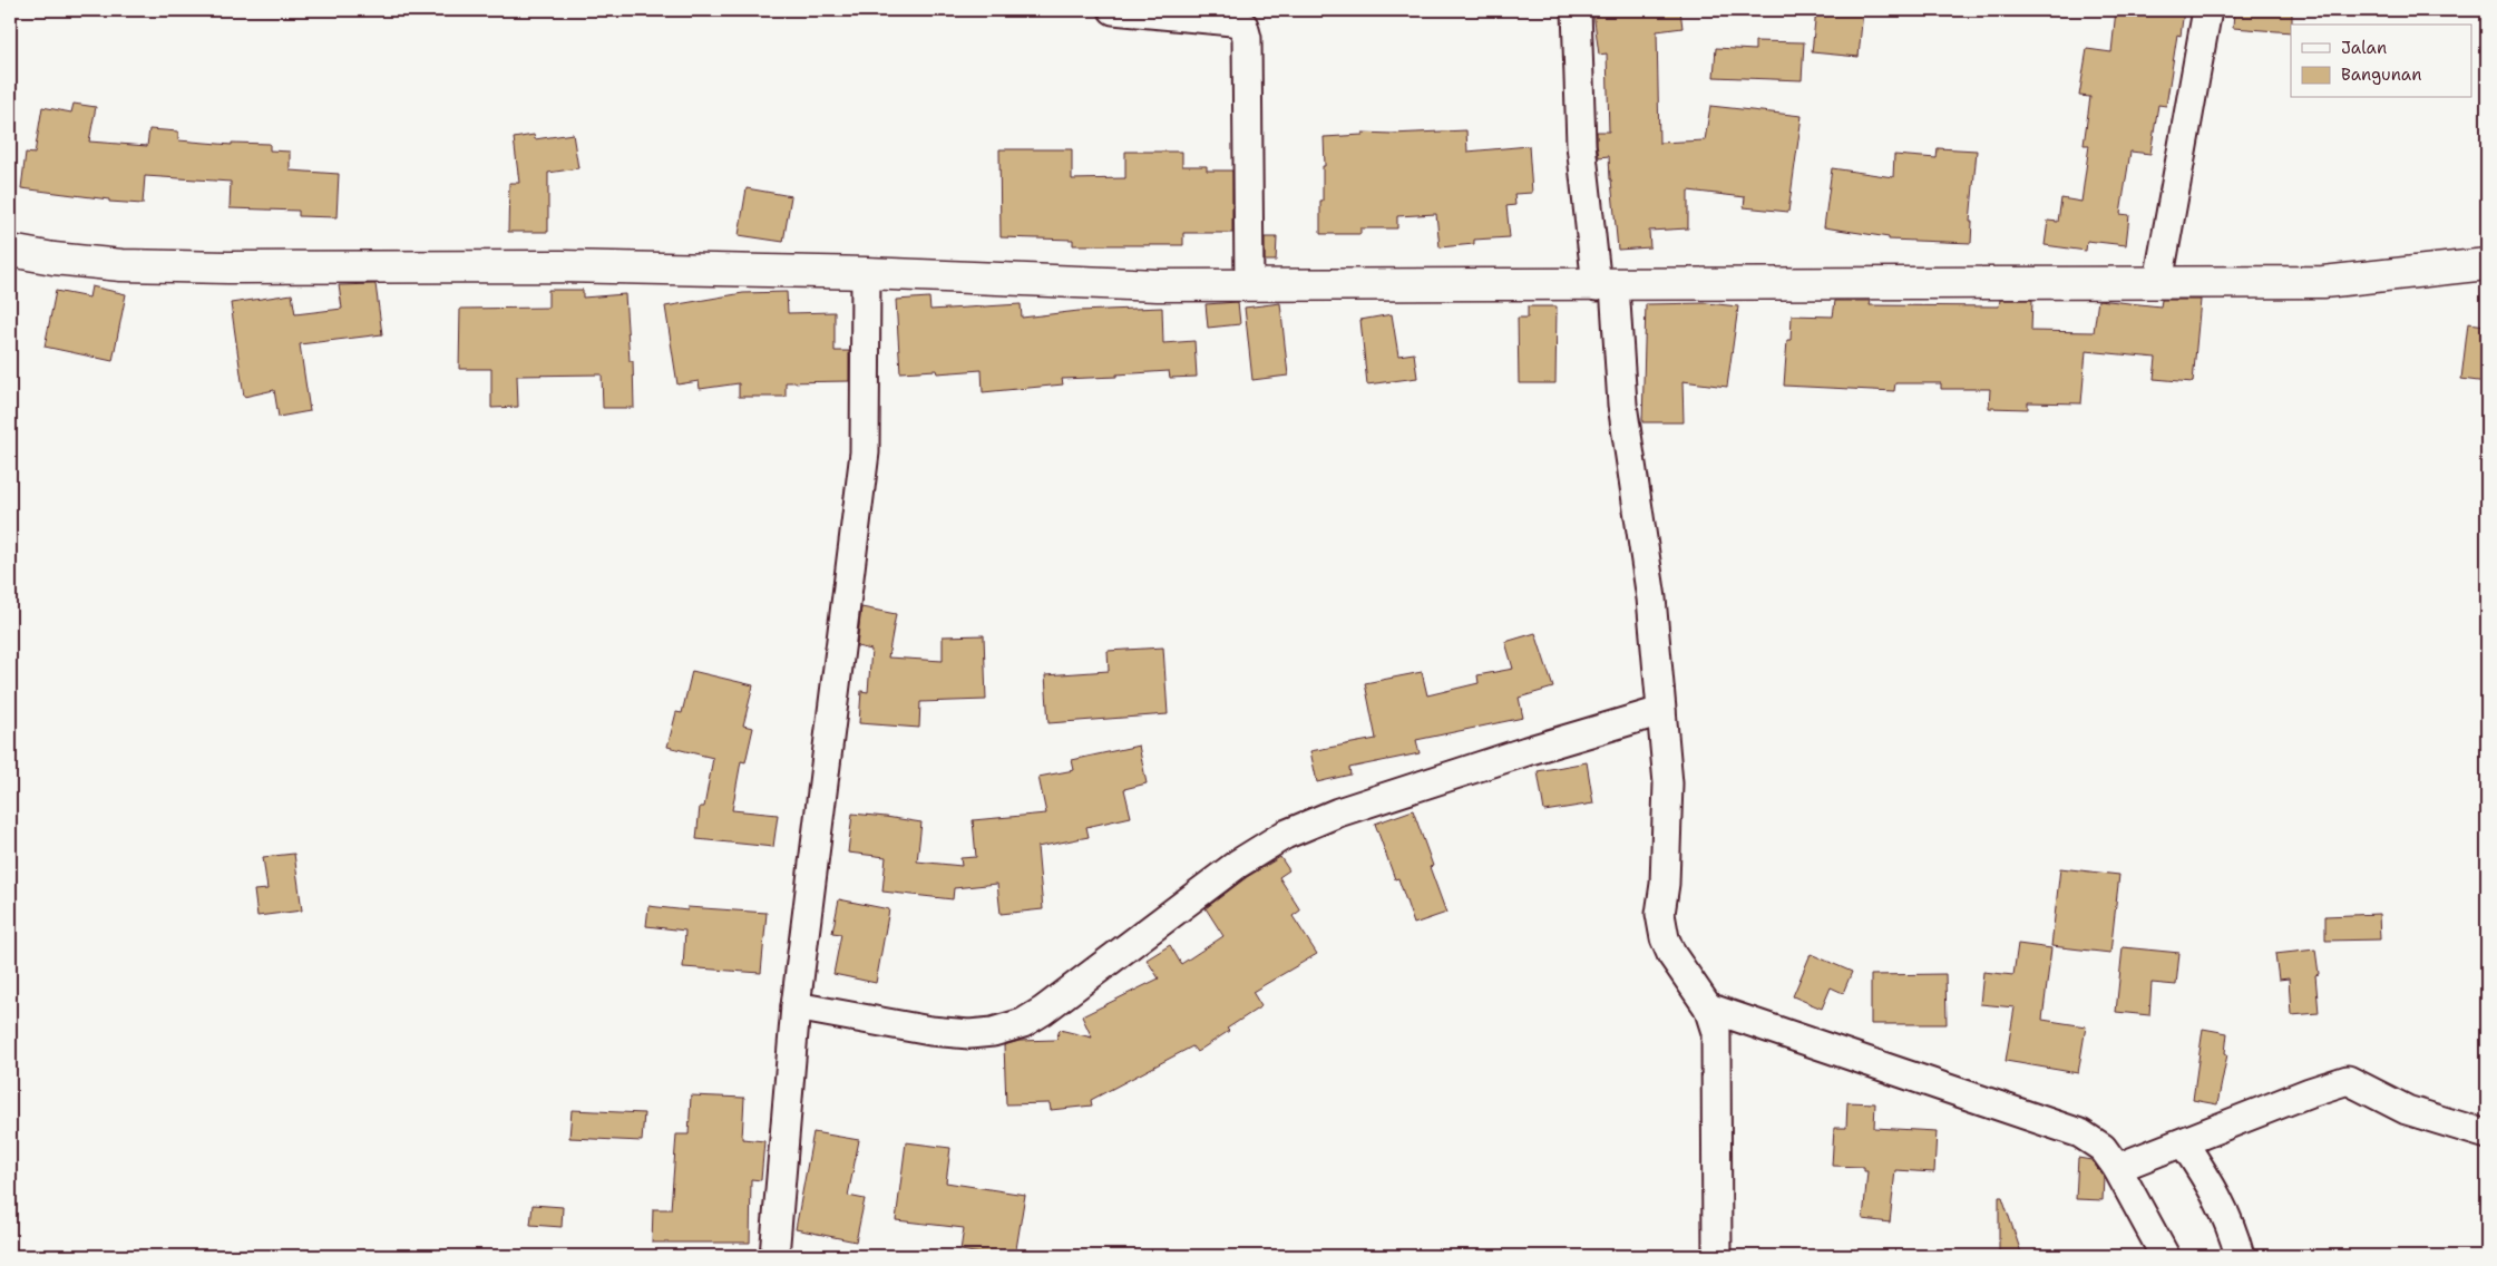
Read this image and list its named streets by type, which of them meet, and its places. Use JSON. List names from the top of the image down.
{
  "legend": ["Jalan", "Bangunan"]
}
